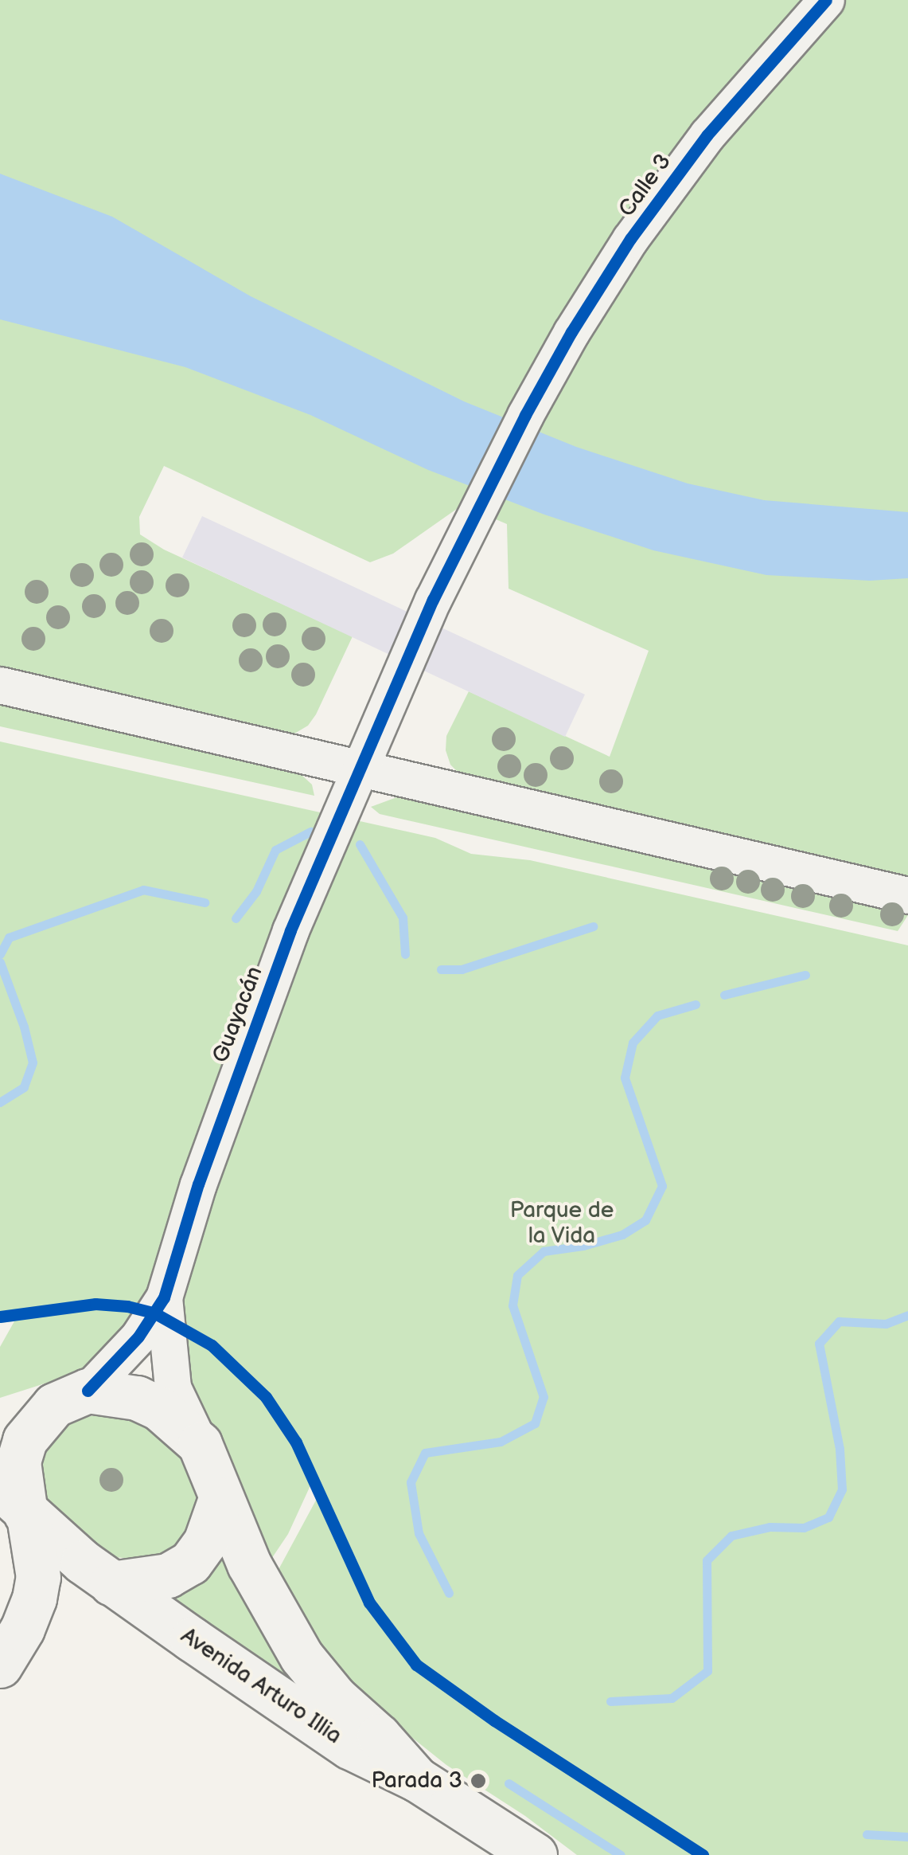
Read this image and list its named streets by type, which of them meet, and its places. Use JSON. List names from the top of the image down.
{
  "streets": {
    "main road": ["Avenida Arturo Illia"],
    "street": ["Calle 3", "Guayacán"]
  },
  "crossings": [
    ["Calle 3", "Guayacán"],
    ["Guayacán", "Avenida Arturo Illia"]
  ],
  "parks": ["Parque de la Vida"],
  "places": ["Parada 3"]
}
